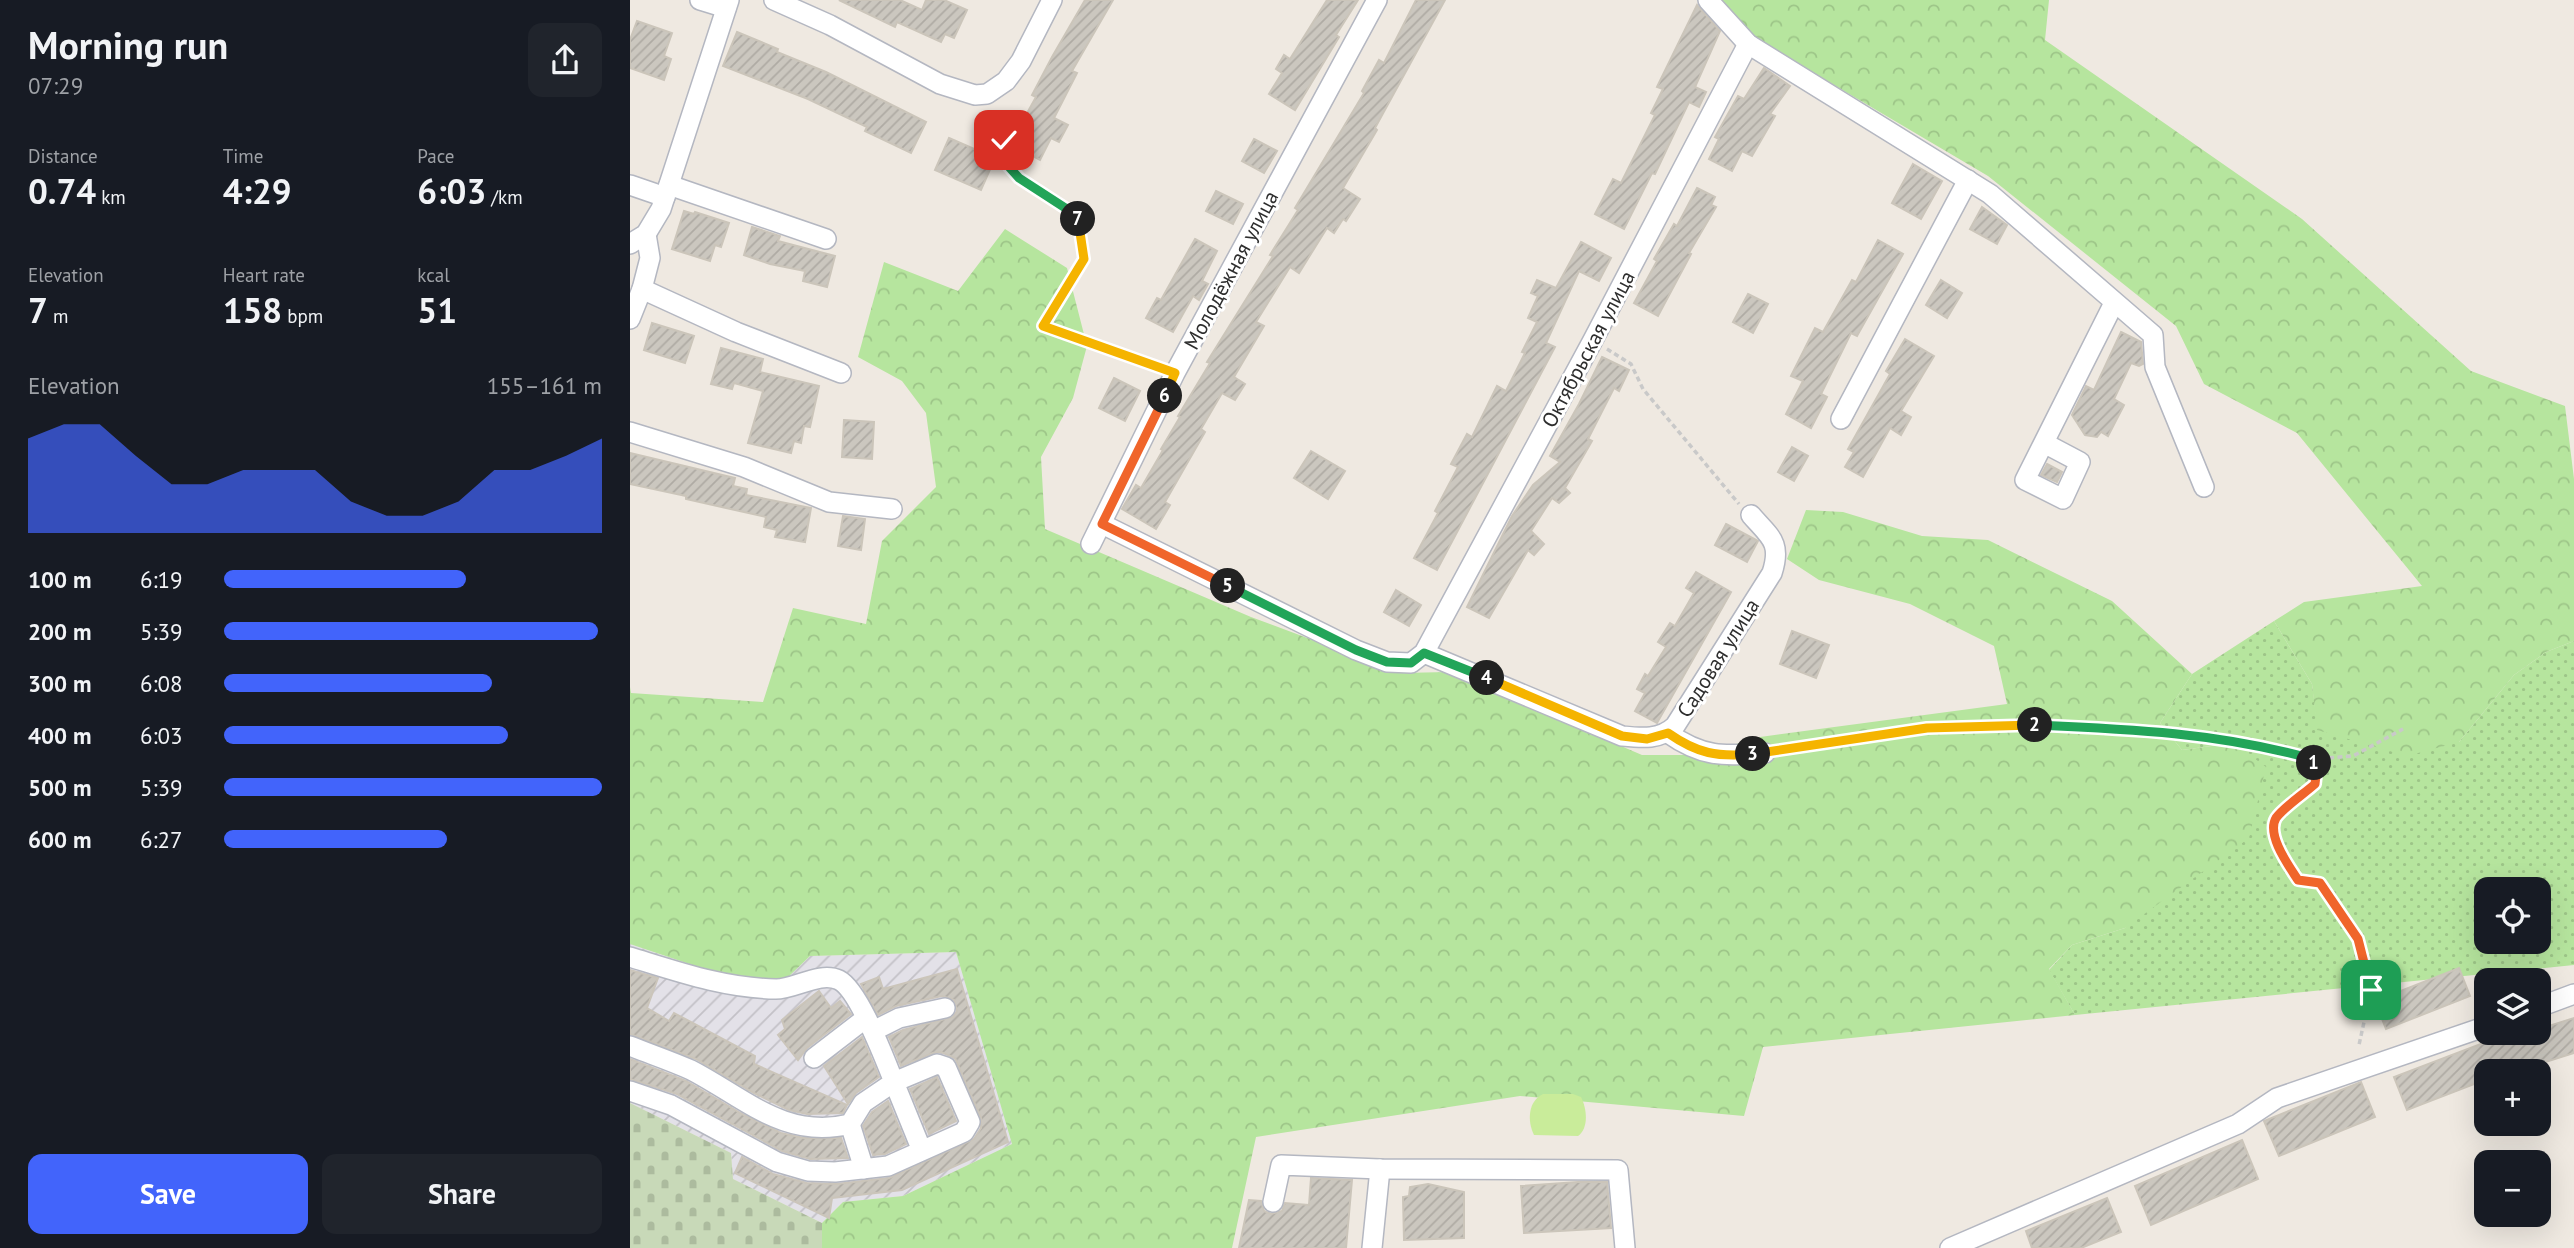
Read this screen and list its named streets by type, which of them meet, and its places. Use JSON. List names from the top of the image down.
{
  "streets": {
    "street": ["Молодёжная улица", "Октябрьская улица", "Садовая улица"]
  },
  "crossings": [
    ["Октябрьская улица", "Садовая улица"]
  ],
  "page": {
    "heading": ["Morning run", "07:29"],
    "stats": [
      ["Distance", "0.74 km"],
      ["Time", "4:29"],
      ["Pace", "6:03 /km"],
      ["Elevation", "7 m"],
      ["Heart rate", "158 bpm"],
      ["kcal", "51"]
    ],
    "pins": [
      "7",
      "6",
      "5",
      "4",
      "2",
      "3",
      "1"
    ],
    "chart": ["Elevation", "155–161 m"],
    "list": [
      {
        "name": "100 m",
        "note": "6:19"
      },
      {
        "name": "200 m",
        "note": "5:39"
      },
      {
        "name": "300 m",
        "note": "6:08"
      },
      {
        "name": "400 m",
        "note": "6:03"
      },
      {
        "name": "500 m",
        "note": "5:39"
      },
      {
        "name": "600 m",
        "note": "6:27"
      }
    ],
    "map_buttons": ["+", "−"],
    "buttons": ["Save", "Share"]
  }
}
